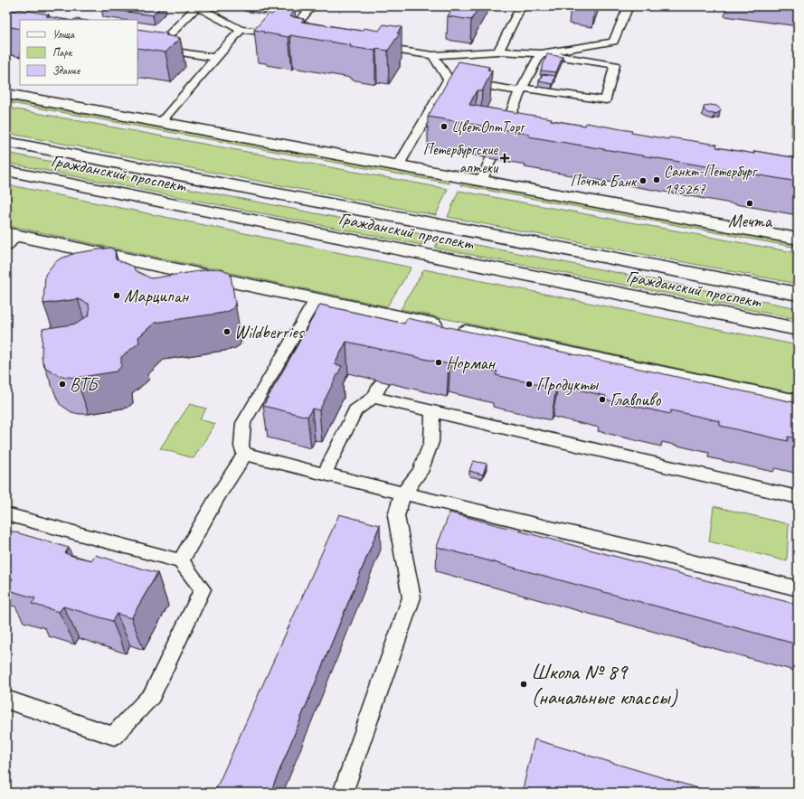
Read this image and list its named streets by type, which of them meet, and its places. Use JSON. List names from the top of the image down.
{
  "streets": {
    "main road": ["Гражданский проспект"]
  },
  "places": {
    "other": [
      "ЦветОптТорг",
      "Санкт-Петербург 195267",
      "Почта Банк",
      "Мечта",
      "Марципан",
      "Wildberries",
      "Норман",
      "ВТБ",
      "Продукты",
      "Главпиво",
      "Школа № 89 (начальные классы)"
    ],
    "health": ["Петербургские аптеки"]
  },
  "legend": ["Улица", "Парк", "Здание"]
}
